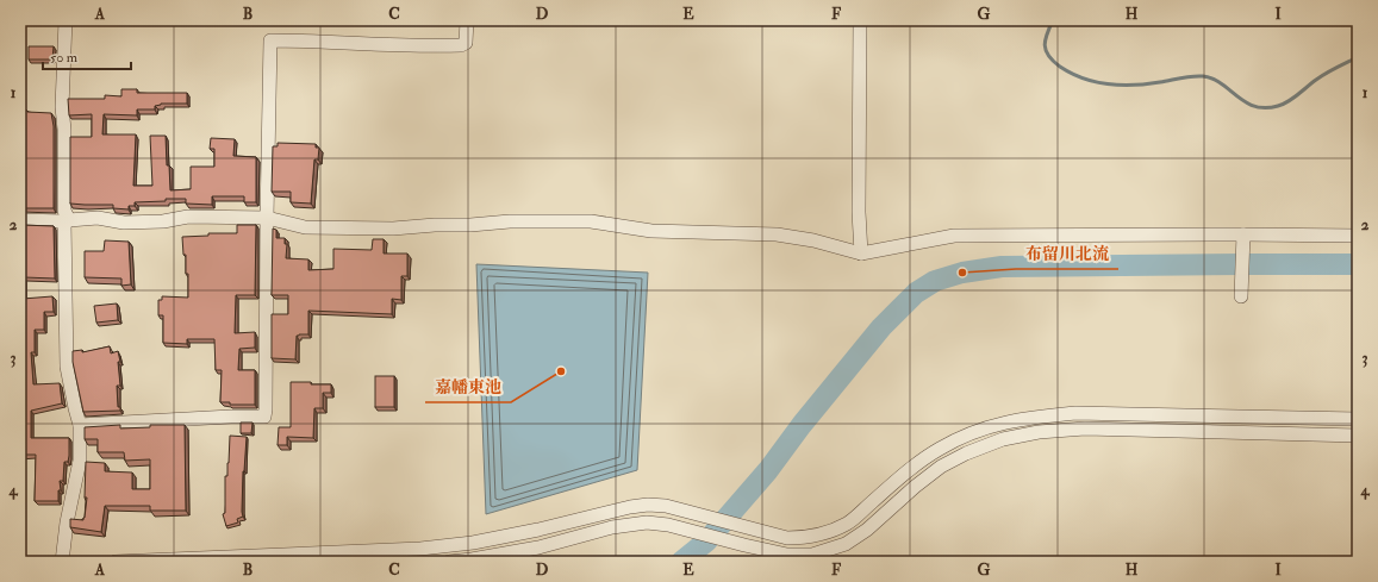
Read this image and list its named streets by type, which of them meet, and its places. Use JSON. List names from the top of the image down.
{
  "places": ["布留川北流", "嘉幡東池"],
  "scale_bar": "50 m",
  "grid": {
    "columns": [
      "A",
      "B",
      "C",
      "D",
      "E",
      "F",
      "G",
      "H",
      "I"
    ],
    "rows": [
      "1",
      "2",
      "3",
      "4"
    ]
  }
}
